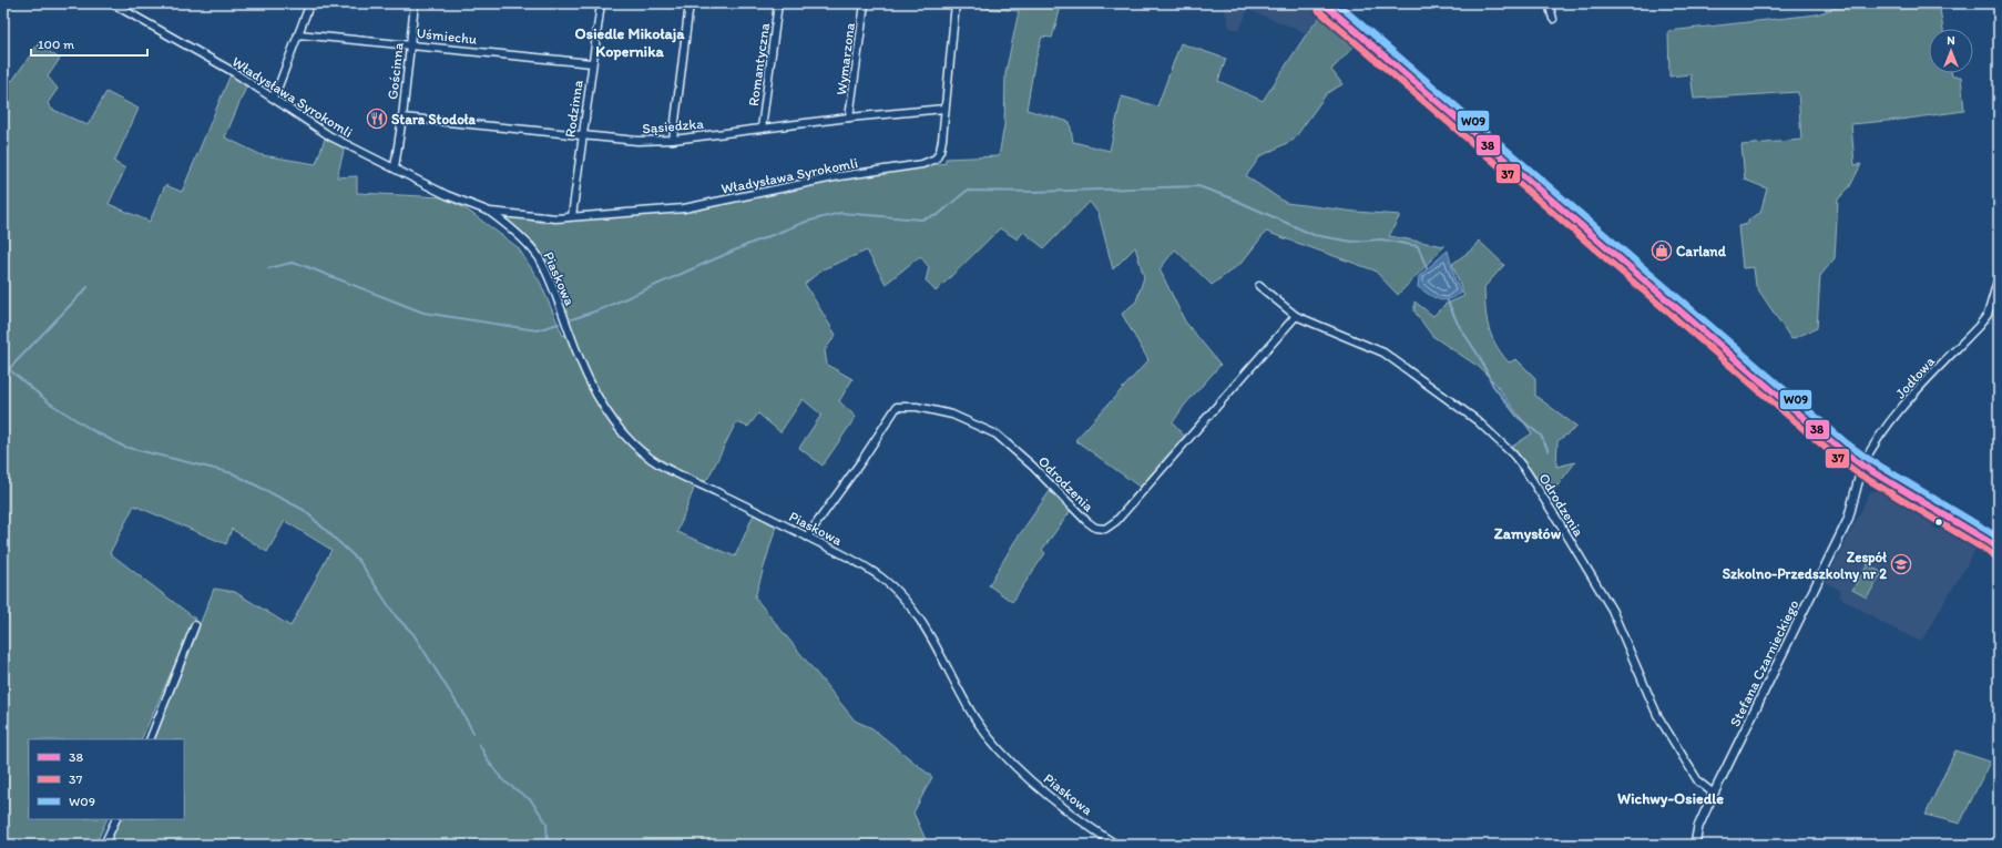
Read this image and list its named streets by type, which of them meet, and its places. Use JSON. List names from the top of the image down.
{
  "streets": {
    "street": [
      "Uśmiechu",
      "Wymarzona",
      "Romantyczna",
      "Gościnna",
      "Władysława Syrokomli",
      "Rodzinna",
      "Sąsiedzka",
      "Piaskowa",
      "Jodłowa",
      "Odrodzenia",
      "Stefana Czarnieckiego"
    ]
  },
  "crossings": [
    ["Uśmiechu", "Gościnna"],
    ["Uśmiechu", "Rodzinna"],
    ["Wymarzona", "Sąsiedzka"],
    ["Romantyczna", "Sąsiedzka"],
    ["Gościnna", "Władysława Syrokomli"],
    ["Gościnna", "Sąsiedzka"],
    ["Władysława Syrokomli", "Rodzinna"],
    ["Władysława Syrokomli", "Sąsiedzka"],
    ["Władysława Syrokomli", "Piaskowa"],
    ["Rodzinna", "Sąsiedzka"],
    ["Piaskowa", "Odrodzenia"],
    ["Jodłowa", "Stefana Czarnieckiego"],
    ["Odrodzenia", "Stefana Czarnieckiego"]
  ],
  "districts": ["Osiedle Mikołaja Kopernika", "Zamysłów", "Wichwy-Osiedle"],
  "places": {
    "restaurant": ["Stara Stodoła"],
    "shop": ["Carland"],
    "school or university": ["Zespół Szkolno-Przedszkolny nr 2"]
  },
  "lines": ["transit line 38", "transit line W09", "transit line 37"],
  "legend": ["38", "37", "W09"],
  "scale_bar": "100 m",
  "north": "top"
}
